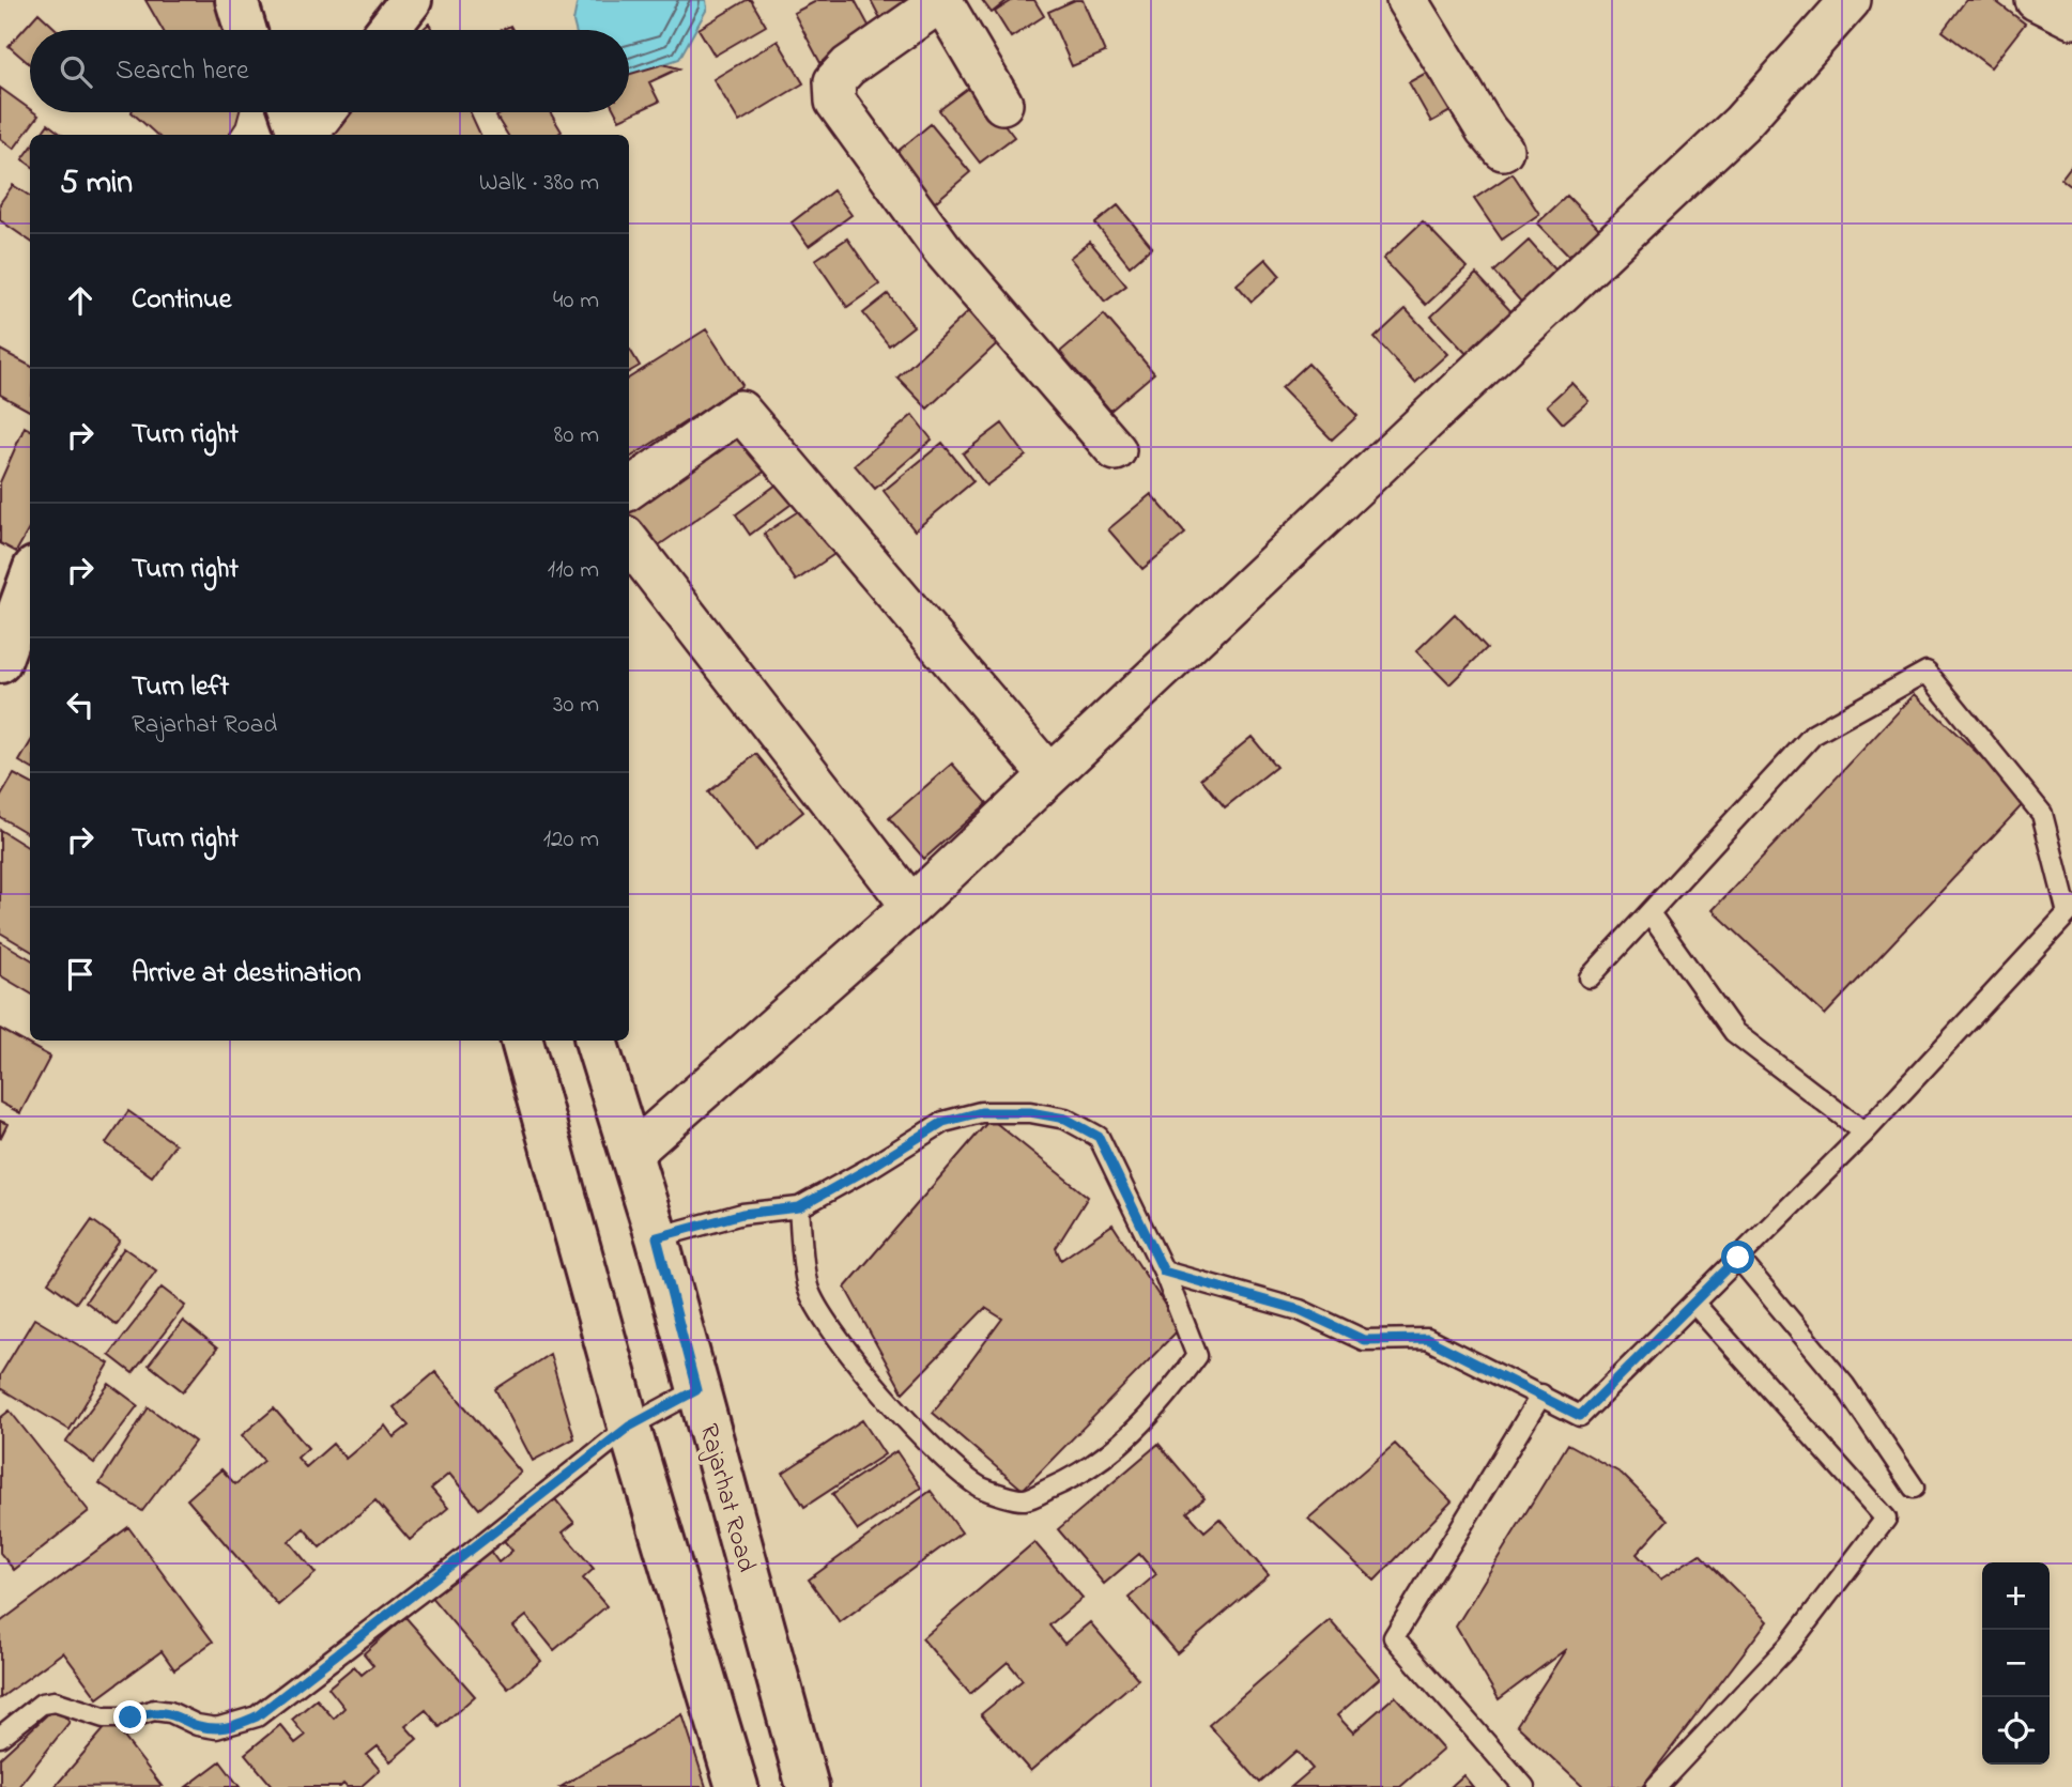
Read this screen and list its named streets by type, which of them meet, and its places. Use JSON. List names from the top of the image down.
{
  "streets": {
    "main road": ["Rajarhat Road"]
  },
  "page": {
    "search": "Search here",
    "heading": ["5 min", "Walk · 380 m"],
    "list": [
      ["Continue", "40 m"],
      ["Turn right", "80 m"],
      ["Turn right", "110 m"],
      ["Turn left", "Rajarhat Road", "30 m"],
      ["Turn right", "120 m"],
      "Arrive at destination"
    ],
    "map_buttons": ["+", "−"]
  }
}
